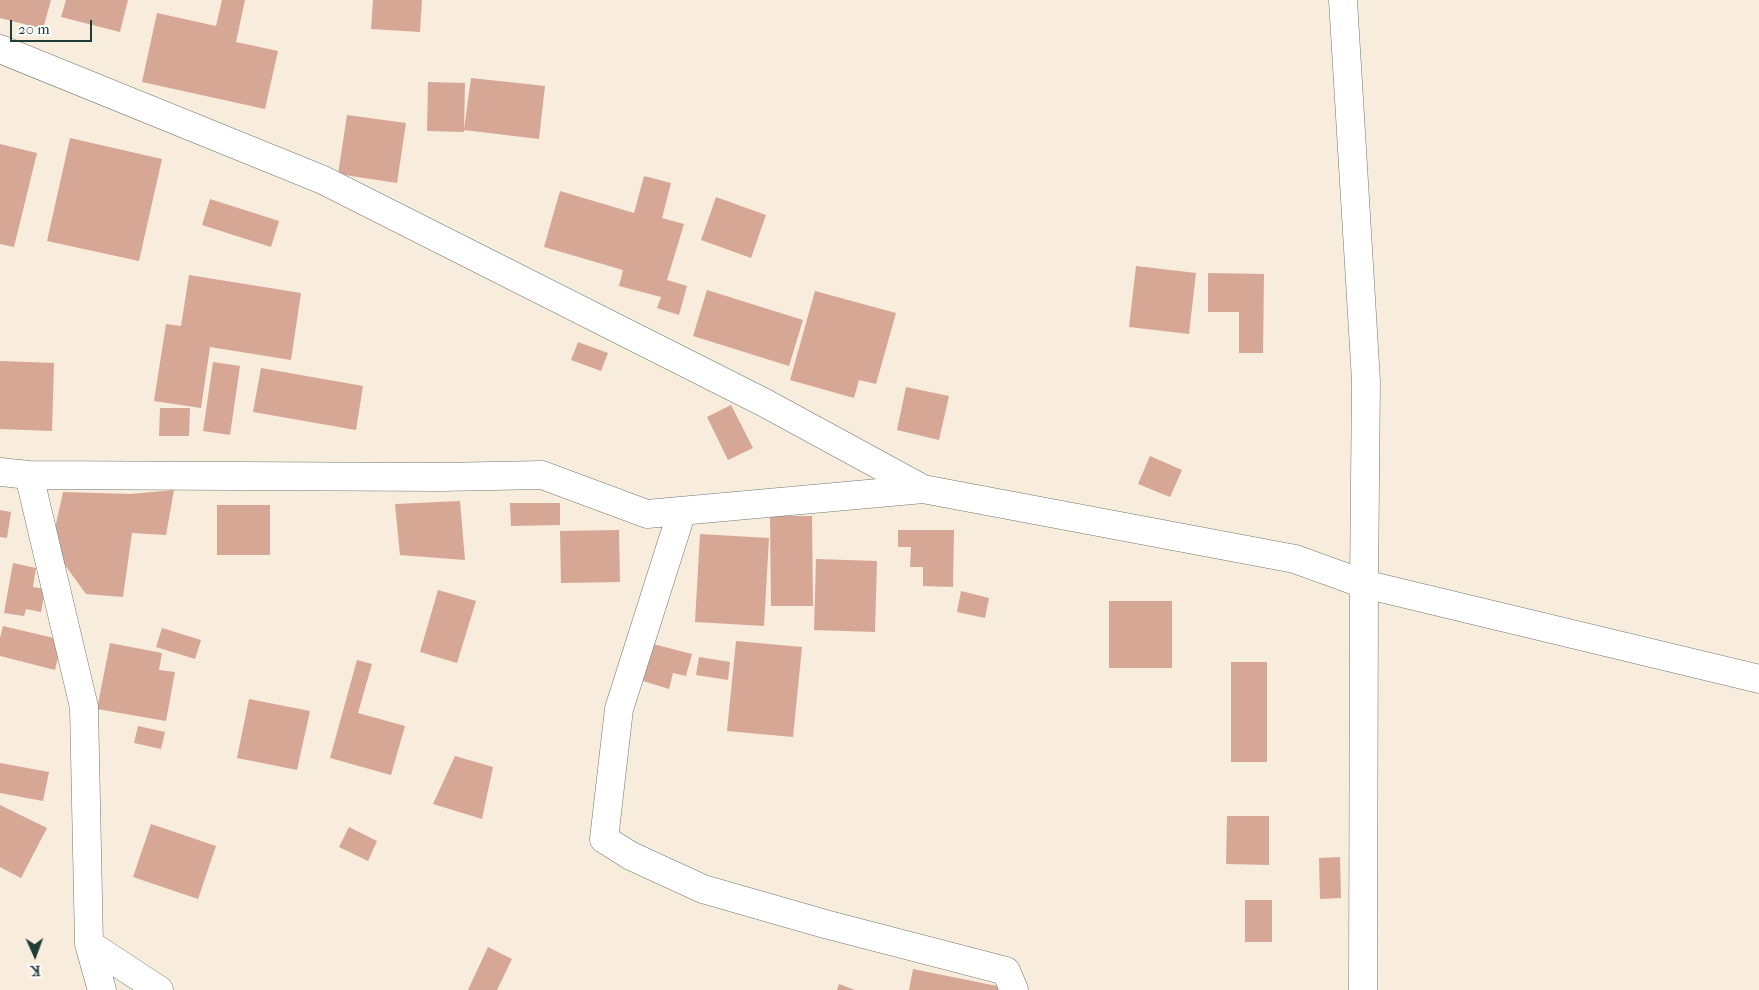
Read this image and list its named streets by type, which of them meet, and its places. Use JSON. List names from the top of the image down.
{
  "scale_bar": "20 m",
  "north": "bottom"
}
